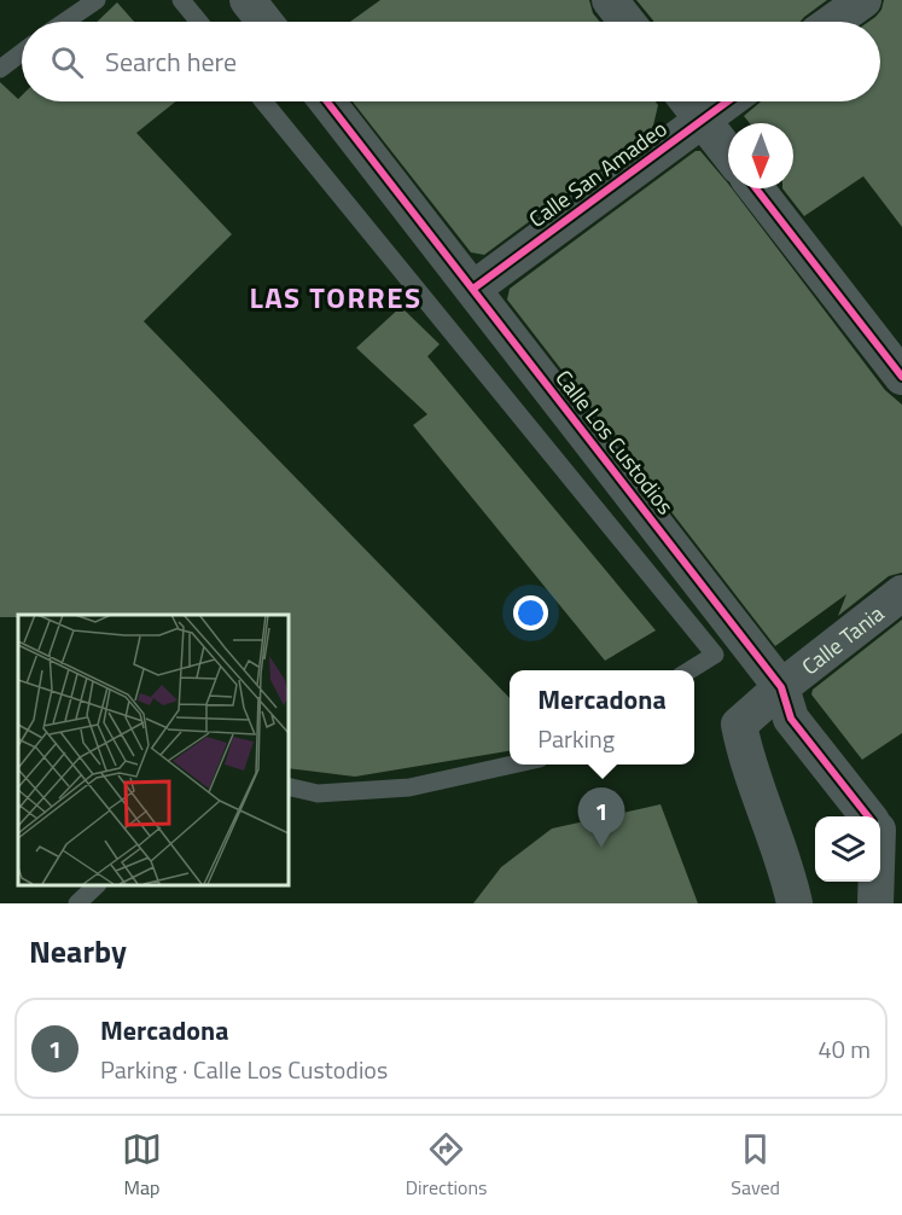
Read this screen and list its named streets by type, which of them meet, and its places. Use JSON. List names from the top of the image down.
{
  "streets": {
    "street": ["Calle San Amadeo", "Calle Los Custodios", "Calle Tania"]
  },
  "crossings": [
    ["Calle San Amadeo", "Calle Los Custodios"],
    ["Calle Los Custodios", "Calle Tania"]
  ],
  "districts": ["LAS TORRES"],
  "north": "bottom",
  "page": {
    "search": "Search here",
    "popup": ["Mercadona", "Parking"],
    "pins": "1",
    "heading": "Nearby",
    "list": [
      {
        "mark": "1",
        "name": "Mercadona",
        "note": "Parking · Calle Los Custodios",
        "value": "40 m"
      }
    ],
    "nav": ["Map", "Directions", "Saved"]
  }
}
